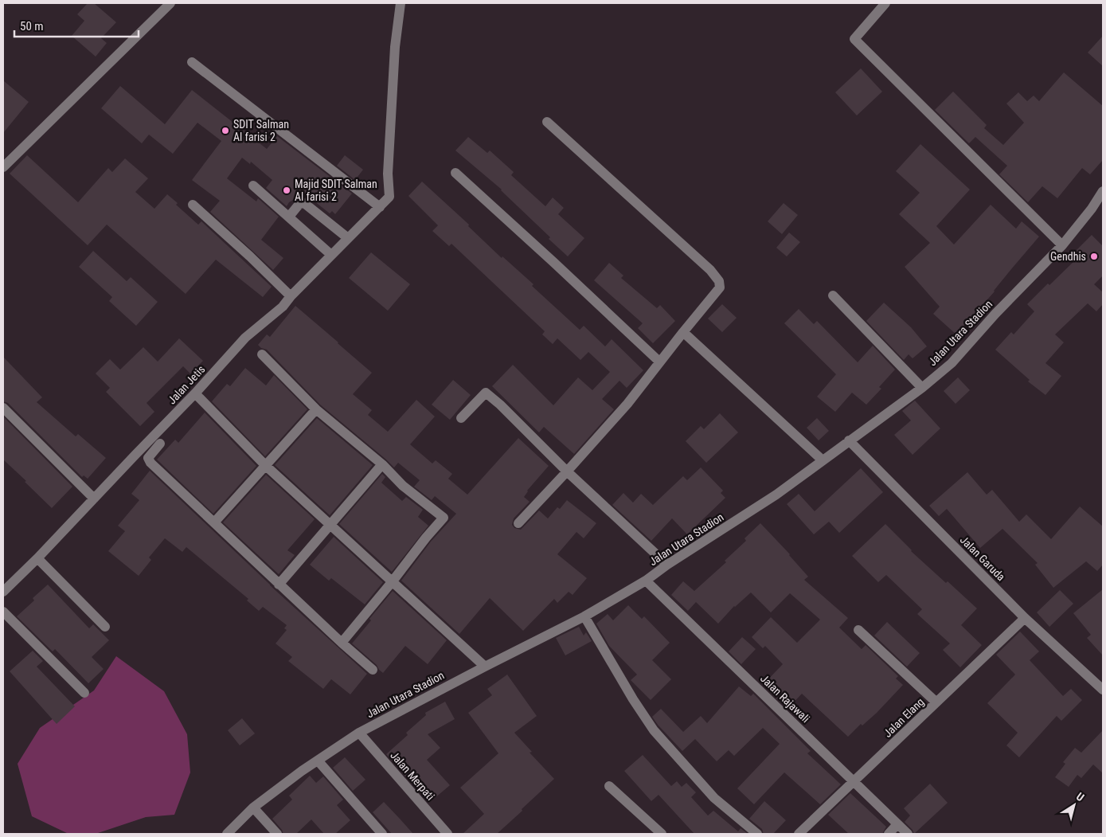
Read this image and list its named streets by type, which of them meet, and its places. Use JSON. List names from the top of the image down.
{
  "streets": {
    "street": [
      "Jalan Utara Stadion",
      "Jalan Jetis",
      "Jalan Garuda",
      "Jalan Rajawali",
      "Jalan Elang",
      "Jalan Merpati"
    ]
  },
  "crossings": [
    ["Jalan Utara Stadion", "Jalan Garuda"],
    ["Jalan Utara Stadion", "Jalan Rajawali"],
    ["Jalan Utara Stadion", "Jalan Merpati"],
    ["Jalan Garuda", "Jalan Elang"],
    ["Jalan Rajawali", "Jalan Elang"]
  ],
  "places": ["SDIT Salman Al farisi 2", "Majid SDIT Salman Al farisi 2", "Gendhis"],
  "scale_bar": "50 m",
  "north": "top right"
}
